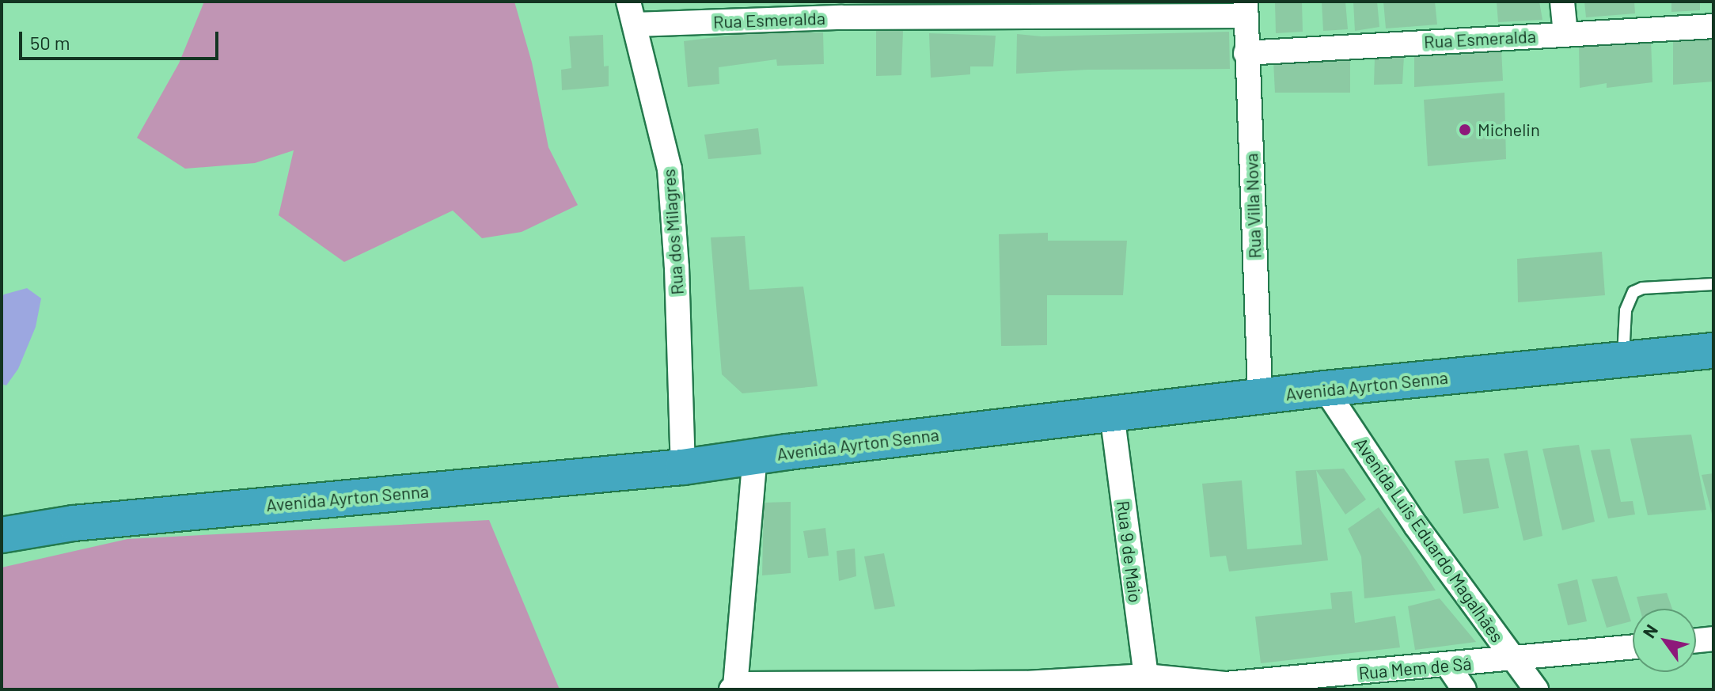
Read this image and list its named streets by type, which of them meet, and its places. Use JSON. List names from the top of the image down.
{
  "streets": {
    "highway": ["Avenida Ayrton Senna"],
    "street": [
      "Rua Esmeralda",
      "Rua Villa Nova",
      "Rua dos Milagres",
      "Avenida Luis Eduardo Magalhães",
      "Rua 9 de Maio",
      "Rua Mem de Sá"
    ]
  },
  "crossings": [
    ["Rua Esmeralda", "Rua Villa Nova"],
    ["Rua Esmeralda", "Rua dos Milagres"],
    ["Rua Villa Nova", "Avenida Ayrton Senna"],
    ["Rua dos Milagres", "Avenida Ayrton Senna"],
    ["Avenida Ayrton Senna", "Avenida Luis Eduardo Magalhães"],
    ["Avenida Ayrton Senna", "Rua 9 de Maio"],
    ["Avenida Luis Eduardo Magalhães", "Rua Mem de Sá"],
    ["Rua 9 de Maio", "Rua Mem de Sá"]
  ],
  "places": ["Michelin"],
  "scale_bar": "50 m",
  "north": "top left"
}
